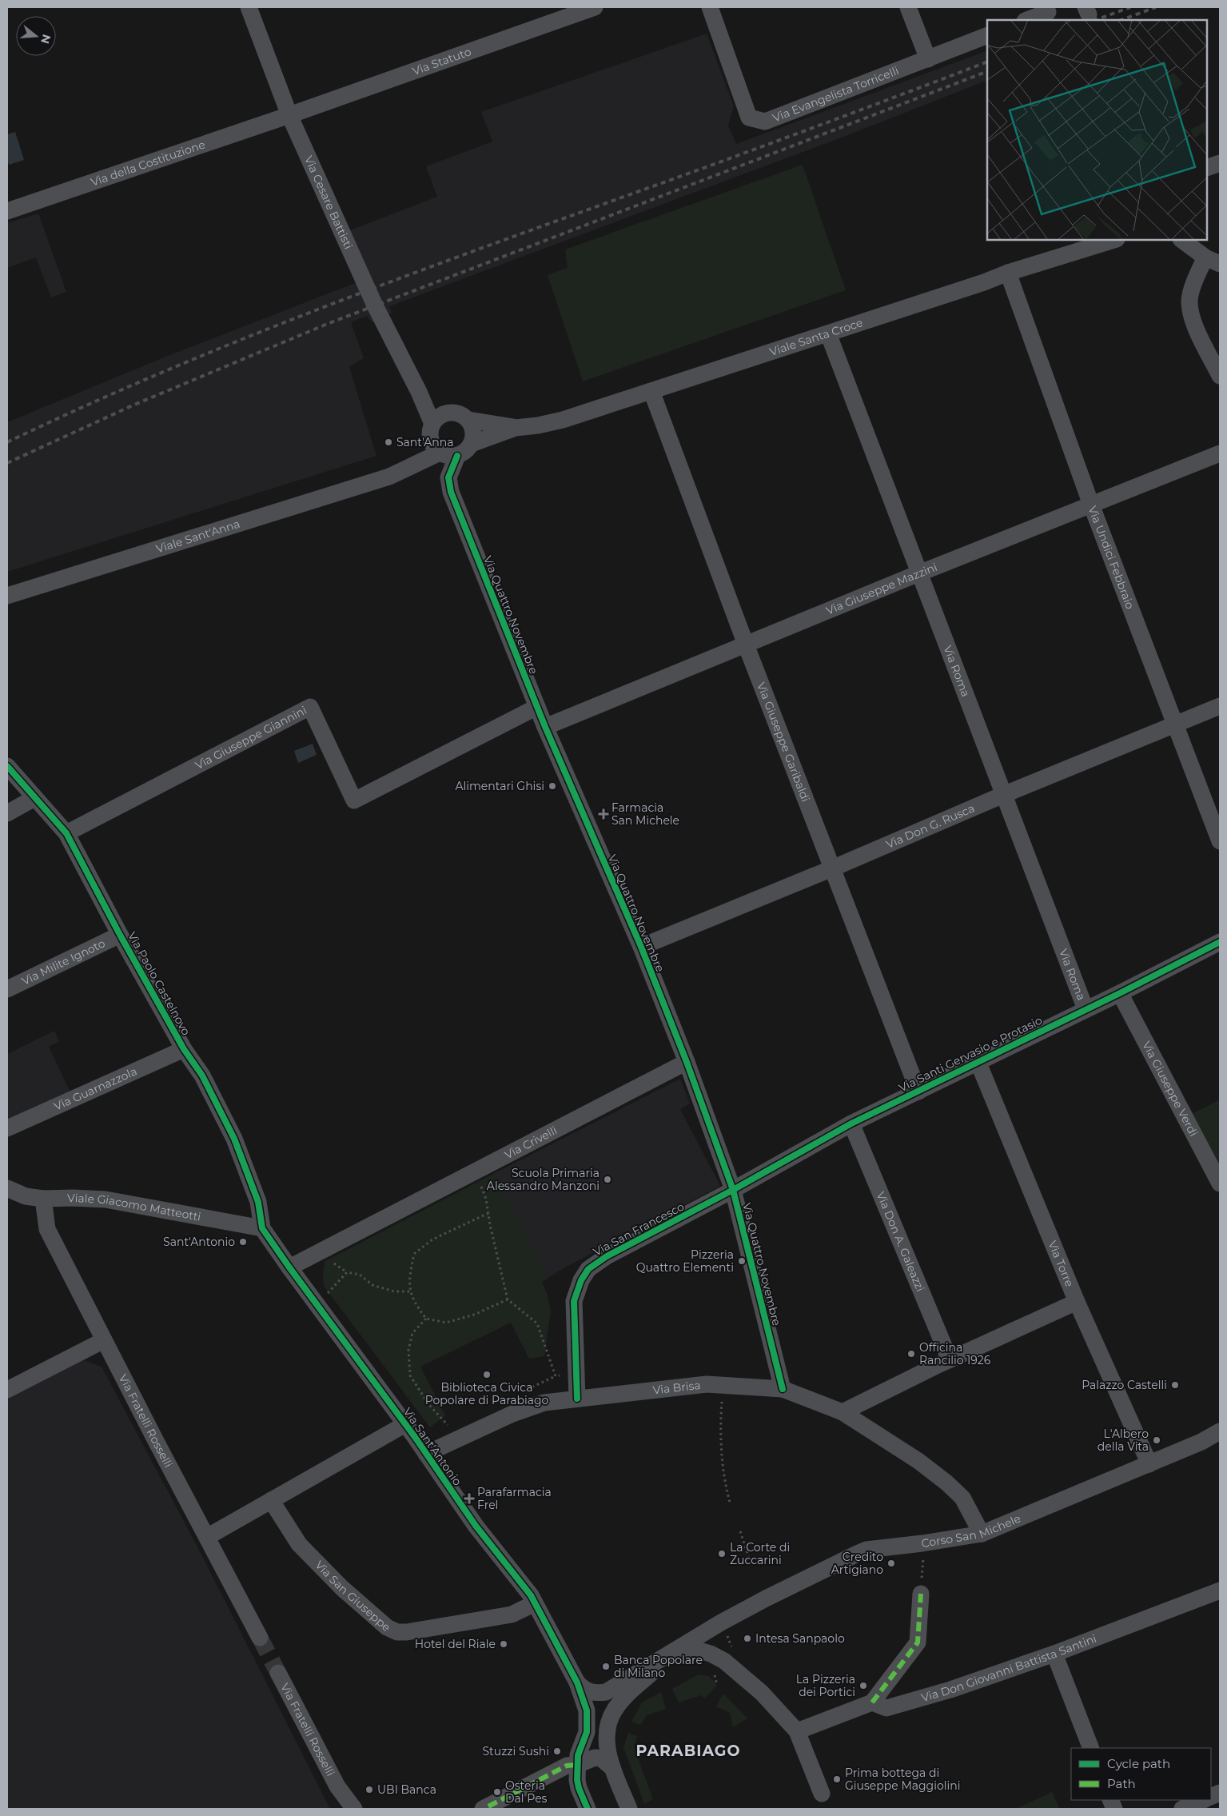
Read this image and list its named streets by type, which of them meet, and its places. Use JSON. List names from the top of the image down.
{
  "streets": {
    "street": [
      "Via Statuto",
      "Via Evangelista Torricelli",
      "Via della Costituzione",
      "Via Cesare Battisti",
      "Viale Santa Croce",
      "Viale Sant'Anna",
      "Via Undici Febbraio",
      "Via Giuseppe Mazzini",
      "Via Quattro Novembre",
      "Via Roma",
      "Via Giuseppe Giannini",
      "Via Giuseppe Garibaldi",
      "Via Don G. Rusca",
      "Via Milite Ignoto",
      "Via Paolo Castelnovo",
      "Via Santi Gervasio e Protasio",
      "Via Giuseppe Verdi",
      "Via Guarnazzola",
      "Via Crivelli",
      "Viale Giacomo Matteotti",
      "Via San Francesco",
      "Via Don A. Galeazzi",
      "Via Torre",
      "Via Brisa",
      "Via Fratelli Rosselli",
      "Via Sant'Antonio",
      "Corso San Michele",
      "Via San Giuseppe",
      "Via Don Giovanni Battista Santini"
    ]
  },
  "crossings": [
    ["Via Statuto", "Via della Costituzione"],
    ["Via Statuto", "Via Cesare Battisti"],
    ["Via della Costituzione", "Via Cesare Battisti"],
    ["Via Cesare Battisti", "Viale Santa Croce"],
    ["Via Cesare Battisti", "Viale Sant'Anna"],
    ["Via Cesare Battisti", "Via Quattro Novembre"],
    ["Viale Santa Croce", "Viale Sant'Anna"],
    ["Viale Santa Croce", "Via Undici Febbraio"],
    ["Viale Santa Croce", "Via Quattro Novembre"],
    ["Viale Santa Croce", "Via Roma"],
    ["Viale Santa Croce", "Via Giuseppe Garibaldi"],
    ["Viale Sant'Anna", "Via Quattro Novembre"],
    ["Via Undici Febbraio", "Via Giuseppe Mazzini"],
    ["Via Undici Febbraio", "Via Don G. Rusca"],
    ["Via Giuseppe Mazzini", "Via Quattro Novembre"],
    ["Via Giuseppe Mazzini", "Via Roma"],
    ["Via Giuseppe Mazzini", "Via Giuseppe Garibaldi"],
    ["Via Quattro Novembre", "Via Giuseppe Giannini"],
    ["Via Quattro Novembre", "Via Don G. Rusca"],
    ["Via Quattro Novembre", "Via Santi Gervasio e Protasio"],
    ["Via Quattro Novembre", "Via Crivelli"],
    ["Via Quattro Novembre", "Via San Francesco"],
    ["Via Quattro Novembre", "Via Brisa"],
    ["Via Roma", "Via Don G. Rusca"],
    ["Via Roma", "Via Santi Gervasio e Protasio"],
    ["Via Giuseppe Giannini", "Via Paolo Castelnovo"],
    ["Via Giuseppe Garibaldi", "Via Don G. Rusca"],
    ["Via Giuseppe Garibaldi", "Via Santi Gervasio e Protasio"],
    ["Via Milite Ignoto", "Via Paolo Castelnovo"],
    ["Via Paolo Castelnovo", "Via Guarnazzola"],
    ["Via Paolo Castelnovo", "Viale Giacomo Matteotti"],
    ["Via Paolo Castelnovo", "Via Sant'Antonio"],
    ["Via Santi Gervasio e Protasio", "Via Giuseppe Verdi"],
    ["Via Santi Gervasio e Protasio", "Via San Francesco"],
    ["Via Santi Gervasio e Protasio", "Via Don A. Galeazzi"],
    ["Via Santi Gervasio e Protasio", "Via Torre"],
    ["Via Crivelli", "Via Sant'Antonio"],
    ["Viale Giacomo Matteotti", "Via Fratelli Rosselli"],
    ["Viale Giacomo Matteotti", "Via Sant'Antonio"],
    ["Via San Francesco", "Via Brisa"],
    ["Via Torre", "Corso San Michele"],
    ["Via Brisa", "Via Sant'Antonio"],
    ["Via Brisa", "Corso San Michele"],
    ["Via Sant'Antonio", "Via San Giuseppe"]
  ],
  "districts": ["PARABIAGO"],
  "places": {
    "other": [
      "Sant'Anna",
      "Alimentari Ghisi",
      "Scuola Primaria Alessandro Manzoni",
      "Sant'Antonio",
      "Pizzeria Quattro Elementi",
      "Officina Rancilio 1926",
      "Biblioteca Civica Popolare di Parabiago",
      "Palazzo Castelli",
      "L'Albero della Vita",
      "La Corte di Zuccarini",
      "Credito Artigiano",
      "Intesa Sanpaolo",
      "Hotel del Riale",
      "Banca Popolare di Milano",
      "La Pizzeria dei Portici",
      "Stuzzi Sushi",
      "Prima bottega di Giuseppe Maggiolini",
      "UBI Banca",
      "Osteria Dal Pes"
    ],
    "health": ["Farmacia San Michele", "Parafarmacia Frel"]
  },
  "legend": ["Cycle path", "Path"],
  "north": "right"
}
